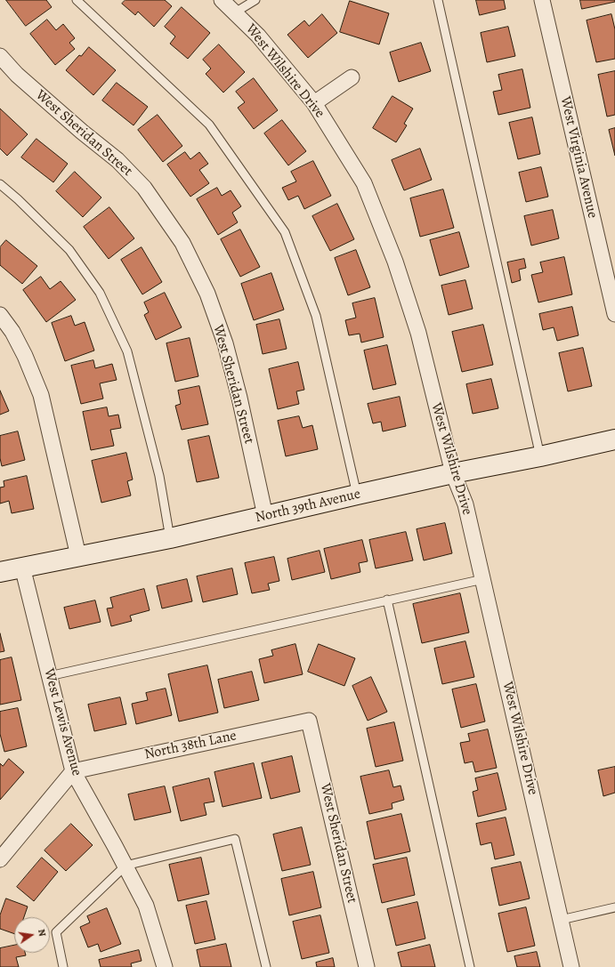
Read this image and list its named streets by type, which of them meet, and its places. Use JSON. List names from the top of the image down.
{
  "streets": {
    "street": [
      "West Wilshire Drive",
      "West Sheridan Street",
      "West Virginia Avenue",
      "North 39th Avenue",
      "West Lewis Avenue",
      "North 38th Lane"
    ]
  },
  "crossings": [
    ["West Wilshire Drive", "North 39th Avenue"],
    ["West Sheridan Street", "North 39th Avenue"],
    ["West Sheridan Street", "North 38th Lane"],
    ["North 39th Avenue", "West Lewis Avenue"],
    ["West Lewis Avenue", "North 38th Lane"]
  ],
  "north": "right"
}
